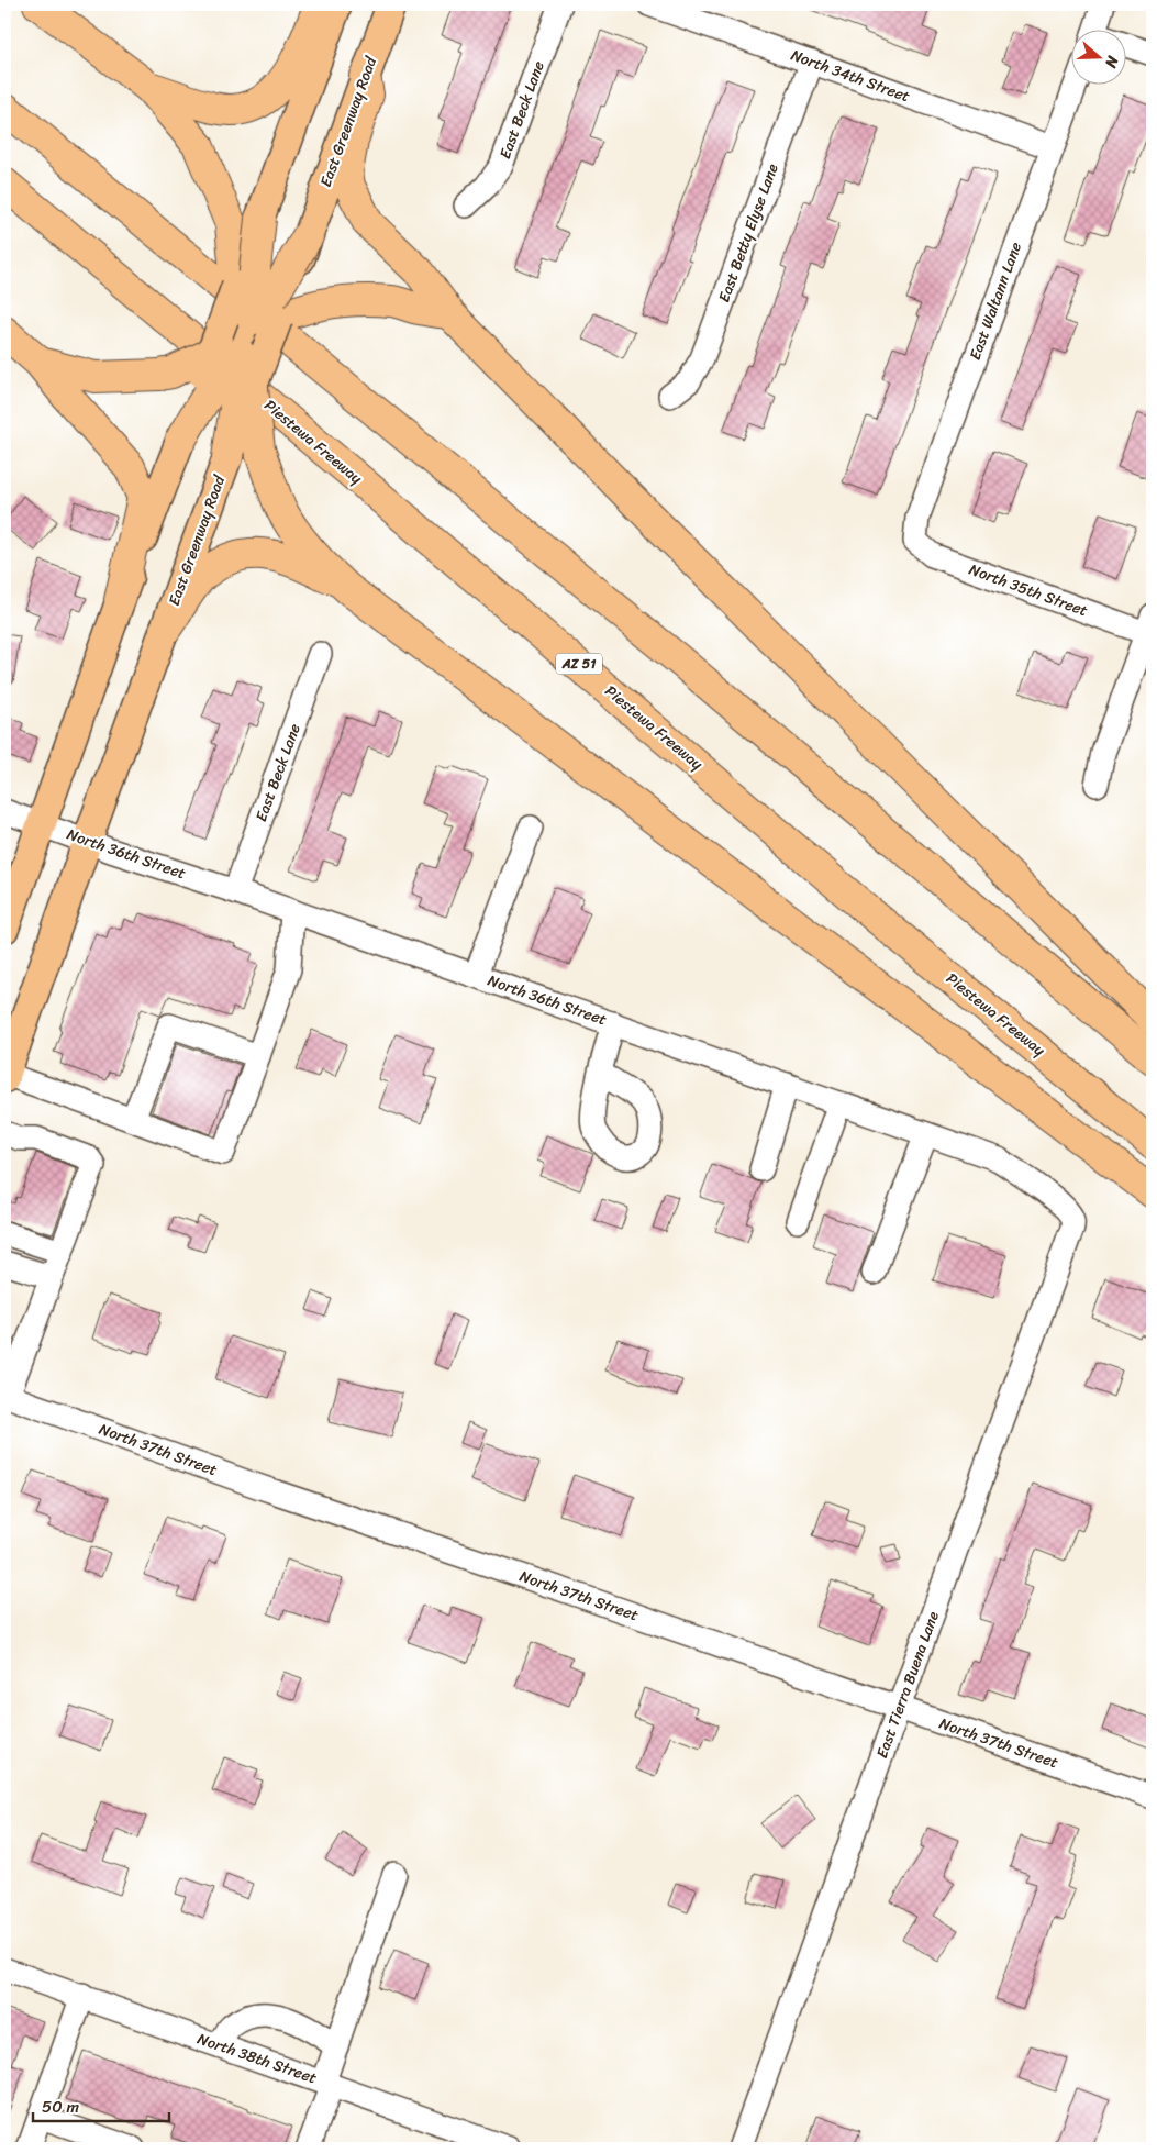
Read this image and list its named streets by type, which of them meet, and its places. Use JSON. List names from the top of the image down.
{
  "streets": {
    "highway": ["Piestewa Freeway", "AZ 51"],
    "main road": ["East Greenway Road"],
    "street": [
      "North 34th Street",
      "East Beck Lane",
      "East Betty Elyse Lane",
      "East Waltann Lane",
      "North 35th Street",
      "North 36th Street",
      "North 37th Street",
      "East Tierra Buena Lane",
      "North 38th Street"
    ]
  },
  "crossings": [
    ["North 34th Street", "East Betty Elyse Lane"],
    ["North 34th Street", "East Waltann Lane"],
    ["East Beck Lane", "North 36th Street"],
    ["East Greenway Road", "North 36th Street"],
    ["East Waltann Lane", "North 35th Street"],
    ["North 36th Street", "East Tierra Buena Lane"],
    ["North 37th Street", "East Tierra Buena Lane"]
  ],
  "scale_bar": "50 m",
  "north": "right"
}
